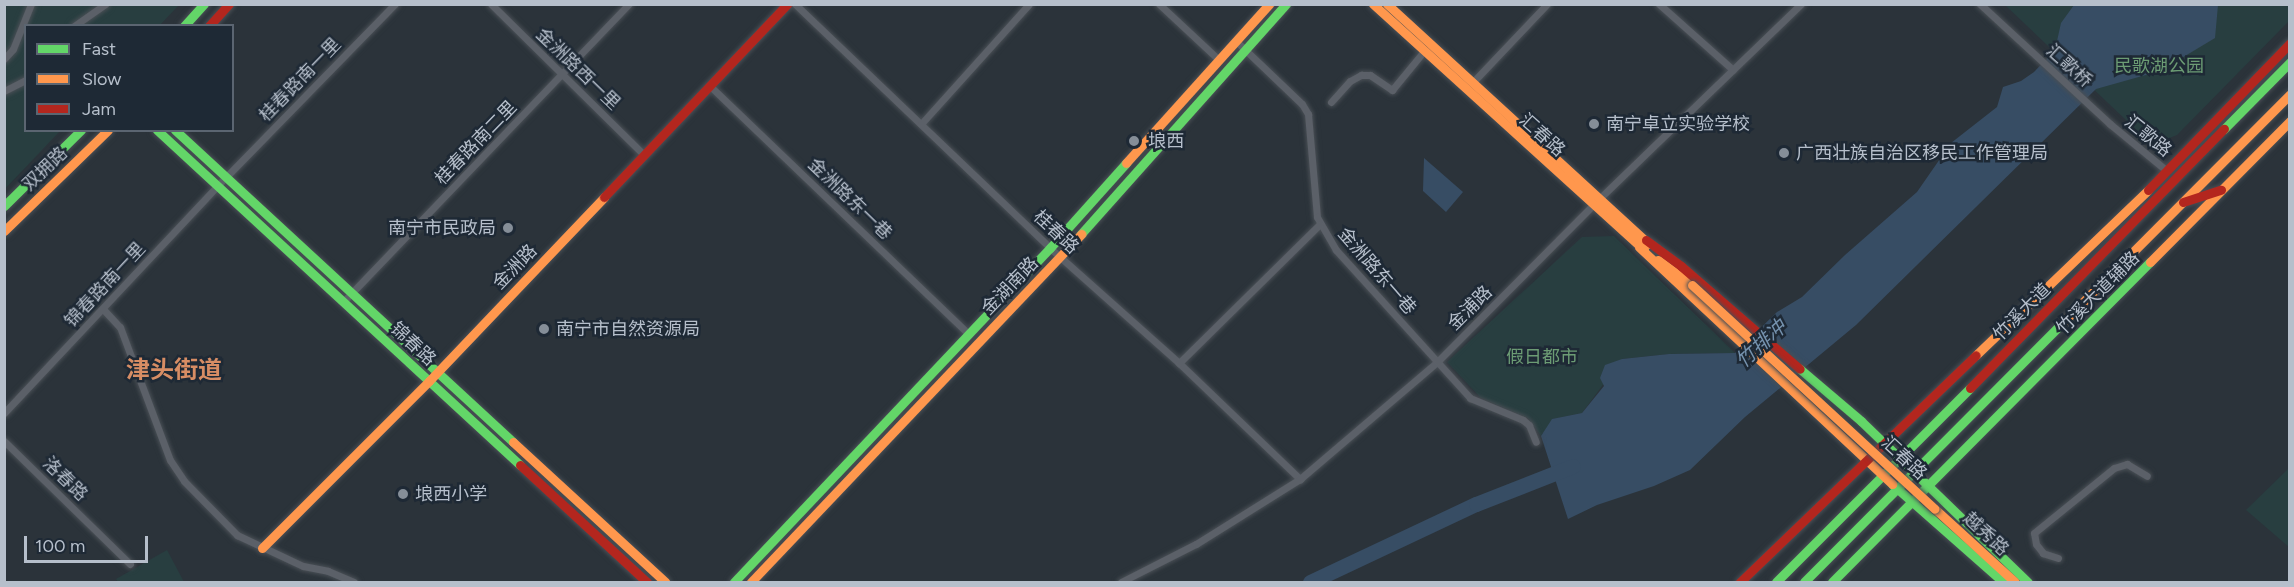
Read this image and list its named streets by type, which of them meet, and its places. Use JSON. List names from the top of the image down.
{
  "streets": {
    "main road": [
      "汇春路",
      "双拥路",
      "金洲路",
      "金湖南路",
      "竹溪大道辅路",
      "竹溪大道",
      "锦春路",
      "越秀路"
    ],
    "street": [
      "汇歌桥",
      "金洲路西一里",
      "桂春路南一里",
      "汇歌路",
      "桂春路南二里",
      "金洲路东一巷",
      "桂春路",
      "锦春路南一里",
      "金浦路",
      "洛春路"
    ]
  },
  "crossings": [
    ["汇歌桥", "汇歌路"],
    ["金洲路西一里", "桂春路南二里"],
    ["金洲路西一里", "金洲路"],
    ["桂春路南一里", "锦春路南一里"],
    ["桂春路南一里", "锦春路"],
    ["汇春路", "金浦路"],
    ["汇春路", "越秀路"],
    ["桂春路南二里", "锦春路"],
    ["金洲路东一巷", "金洲路"],
    ["金洲路东一巷", "金湖南路"],
    ["金洲路东一巷", "金浦路"],
    ["桂春路", "金湖南路"],
    ["桂春路", "金浦路"],
    ["金洲路", "锦春路"],
    ["锦春路南一里", "锦春路"]
  ],
  "districts": ["津头街道"],
  "water": ["竹排冲"],
  "parks": ["民歌湖公园", "假日都市"],
  "places": [
    "南宁卓立实验学校",
    "埌西",
    "广西壮族自治区移民工作管理局",
    "南宁市民政局",
    "南宁市自然资源局",
    "埌西小学"
  ],
  "legend": ["Fast", "Slow", "Jam"],
  "scale_bar": "100 m"
}
